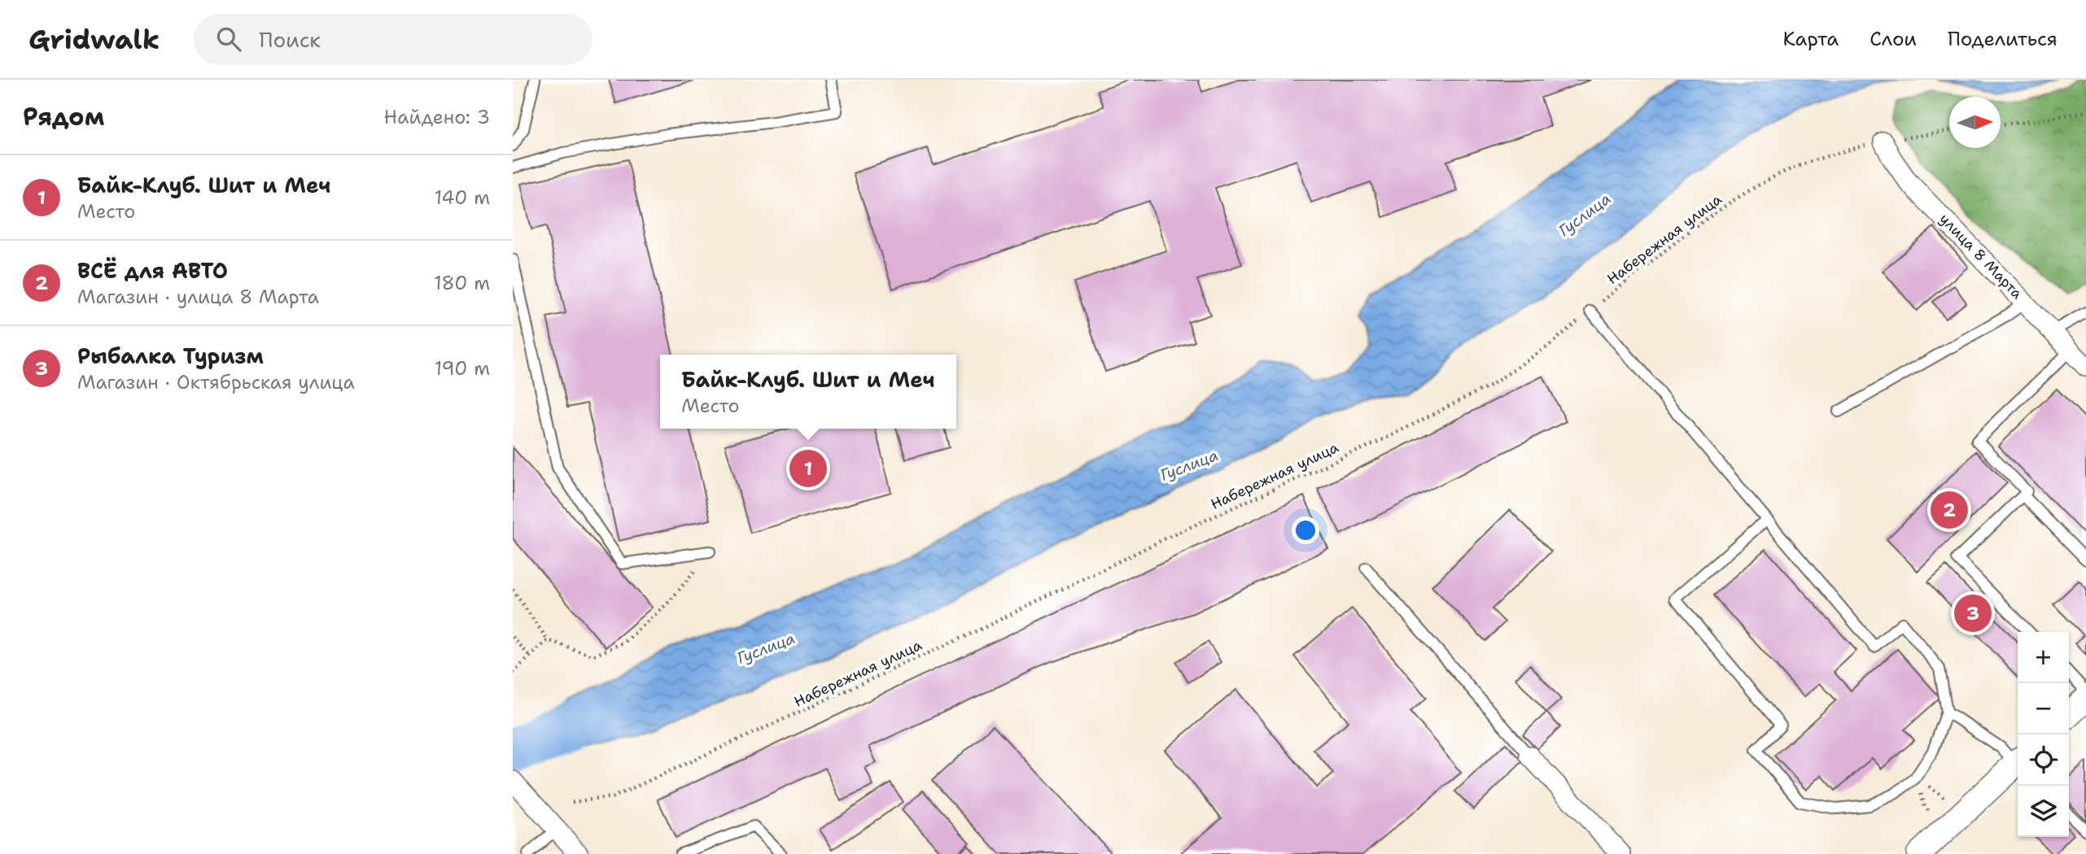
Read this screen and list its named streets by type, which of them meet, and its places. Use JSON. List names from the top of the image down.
{
  "streets": {
    "street": ["улица 8 Марта"],
    "path": ["Набережная улица"]
  },
  "crossings": [
    ["Набережная улица", "улица 8 Марта"]
  ],
  "water": ["Гуслица"],
  "north": "right",
  "page": {
    "header": "Gridwalk",
    "search": "Поиск",
    "nav": ["Карта", "Слои", "Поделиться"],
    "heading": ["Рядом", "Найдено: 3"],
    "list": [
      {
        "mark": "1",
        "name": "Байк-Клуб. Шит и Меч",
        "note": "Место",
        "value": "140 m"
      },
      {
        "mark": "2",
        "name": "ВСЁ для АВТО",
        "note": "Магазин · улица 8 Марта",
        "value": "180 m"
      },
      {
        "mark": "3",
        "name": "Рыбалка Туризм",
        "note": "Магазин · Октябрьская улица",
        "value": "190 m"
      }
    ],
    "popup": ["Байк-Клуб. Шит и Меч", "Место"],
    "pins": ["1", "2", "3"],
    "map_buttons": ["+", "−"]
  }
}
